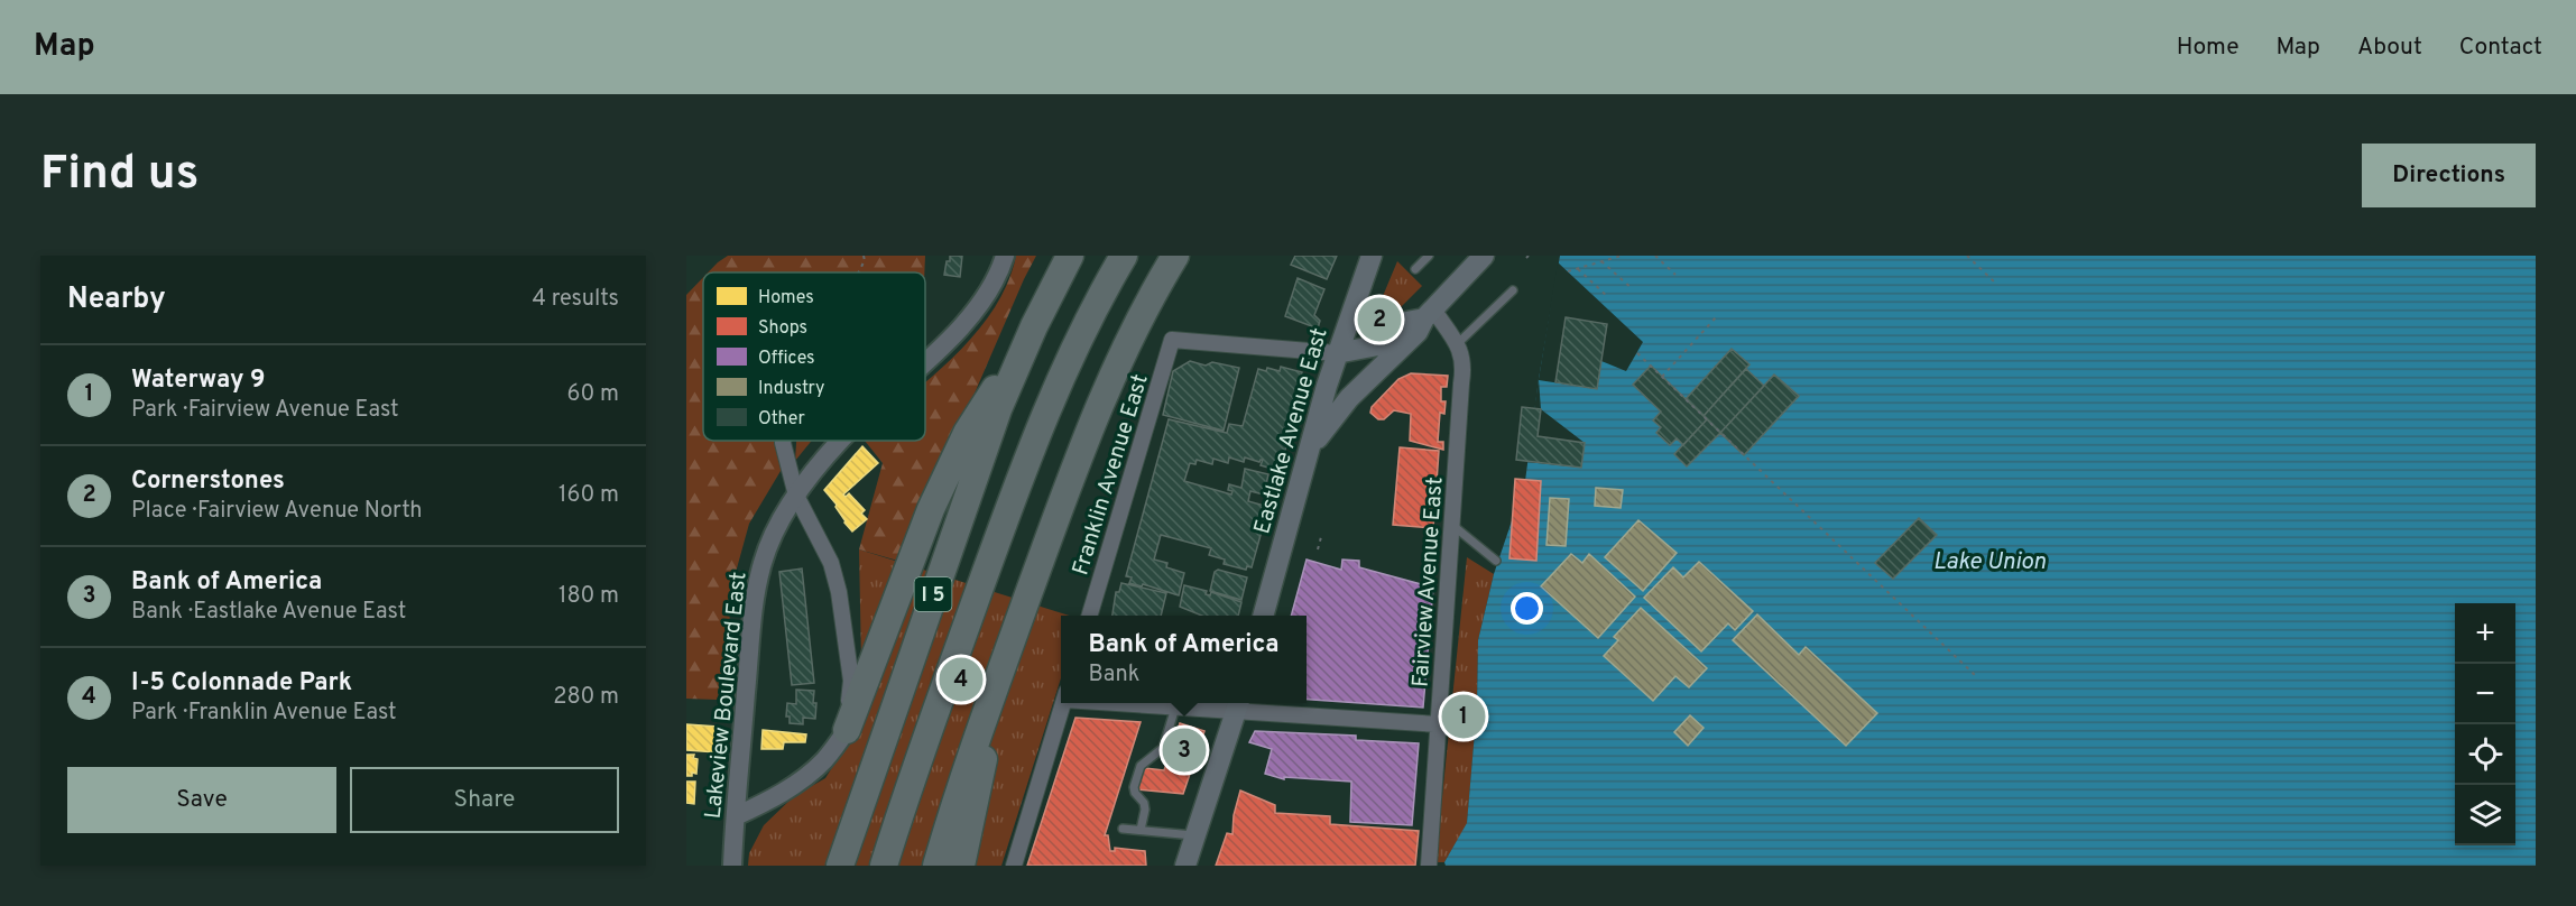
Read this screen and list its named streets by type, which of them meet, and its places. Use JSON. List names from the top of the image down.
{
  "streets": {
    "highway": ["I 5"],
    "main road": ["Eastlake Avenue East"],
    "street": ["Franklin Avenue East", "Fairview Avenue East", "Lakeview Boulevard East"]
  },
  "crossings": [
    ["Eastlake Avenue East", "Franklin Avenue East"]
  ],
  "water": ["Lake Union"],
  "legend": [
    "Homes",
    "Shops",
    "Offices",
    "Industry",
    "Other"
  ],
  "page": {
    "header": "Map",
    "nav": [
      "Home",
      "Map",
      "About",
      "Contact"
    ],
    "buttons": [
      "Directions",
      ["Save", "Share"]
    ],
    "title": "Find us",
    "heading": ["Nearby", "4 results"],
    "pins": [
      "2",
      "4",
      "1",
      "3"
    ],
    "list": [
      {
        "mark": "1",
        "name": "Waterway 9",
        "note": "Park · Fairview Avenue East",
        "value": "60 m"
      },
      {
        "mark": "2",
        "name": "Cornerstones",
        "note": "Place · Fairview Avenue North",
        "value": "160 m"
      },
      {
        "mark": "3",
        "name": "Bank of America",
        "note": "Bank · Eastlake Avenue East",
        "value": "180 m"
      },
      {
        "mark": "4",
        "name": "I-5 Colonnade Park",
        "note": "Park · Franklin Avenue East",
        "value": "280 m"
      }
    ],
    "map_buttons": ["+", "−"],
    "popup": ["Bank of America", "Bank"]
  }
}
